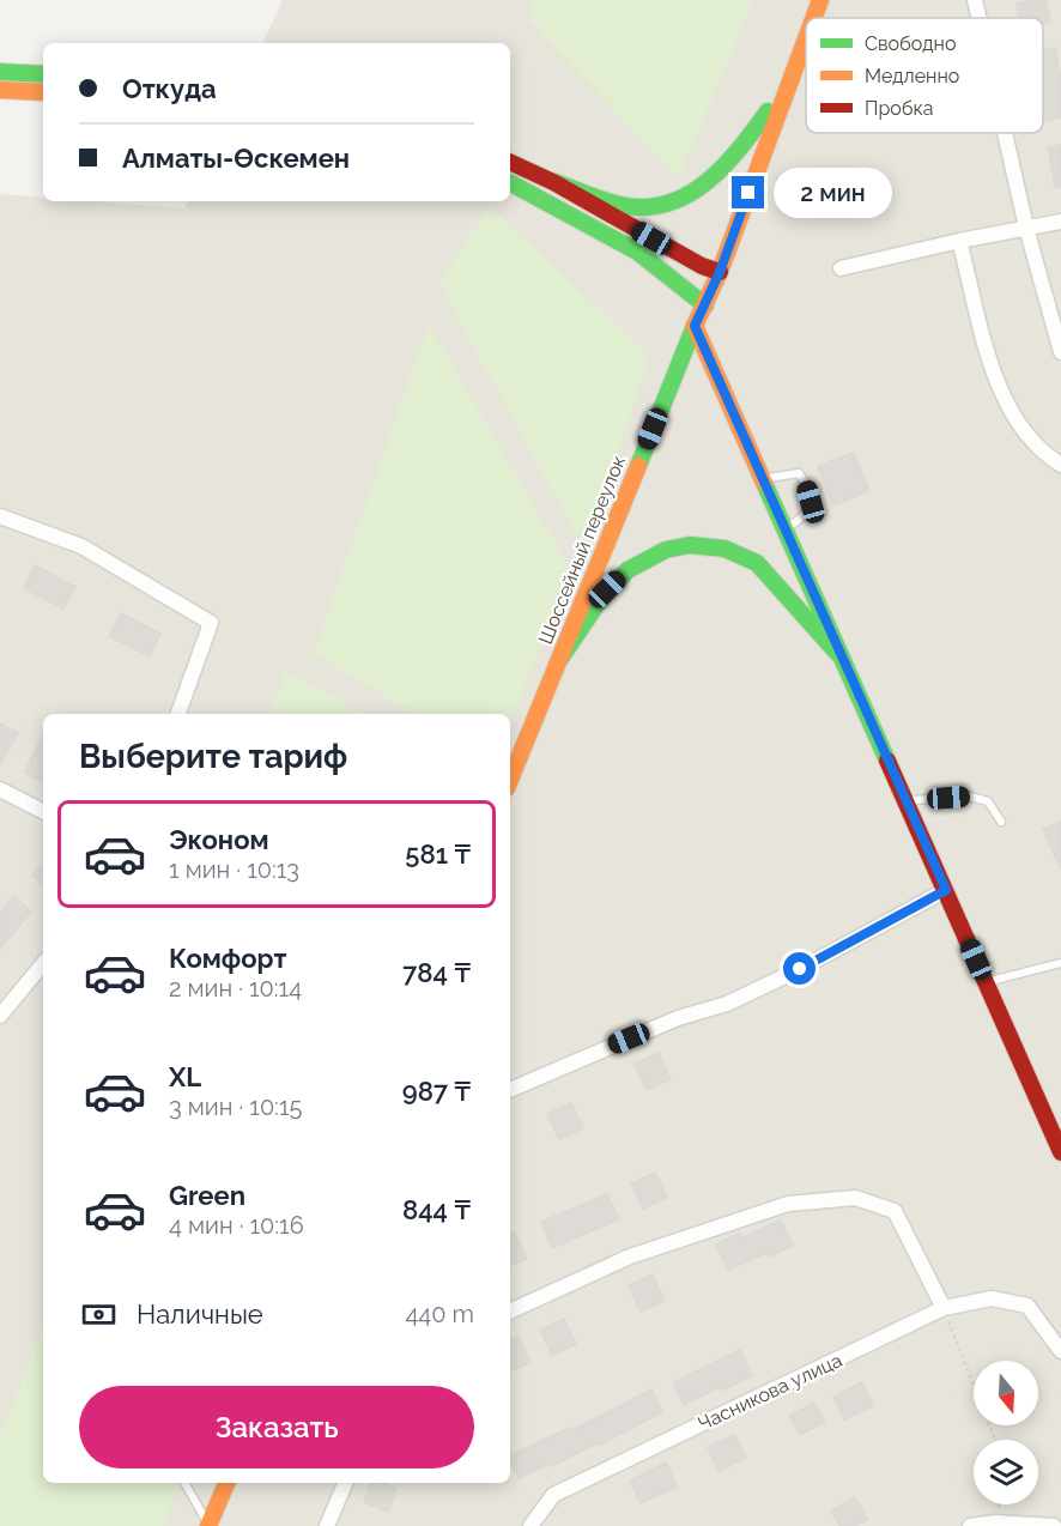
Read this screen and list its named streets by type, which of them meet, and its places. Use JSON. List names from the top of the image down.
{
  "streets": {
    "main road": ["Шоссейный переулок"],
    "street": ["Часникова улица"]
  },
  "legend": ["Свободно", "Медленно", "Пробка"],
  "north": "bottom",
  "page": {
    "banner": ["Откуда", "Алматы-Өскемен"],
    "bubble": "2 мин",
    "heading": "Выберите тариф",
    "list": [
      {
        "name": "Эконом",
        "note": "1 мин · 10:13",
        "value": "581 ₸"
      },
      {
        "name": "Комфорт",
        "note": "2 мин · 10:14",
        "value": "784 ₸"
      },
      {
        "name": "XL",
        "note": "3 мин · 10:15",
        "value": "987 ₸"
      },
      {
        "name": "Green",
        "note": "4 мин · 10:16",
        "value": "844 ₸"
      }
    ],
    "pay": ["Наличные", "440 m"],
    "buttons": "Заказать"
  }
}
